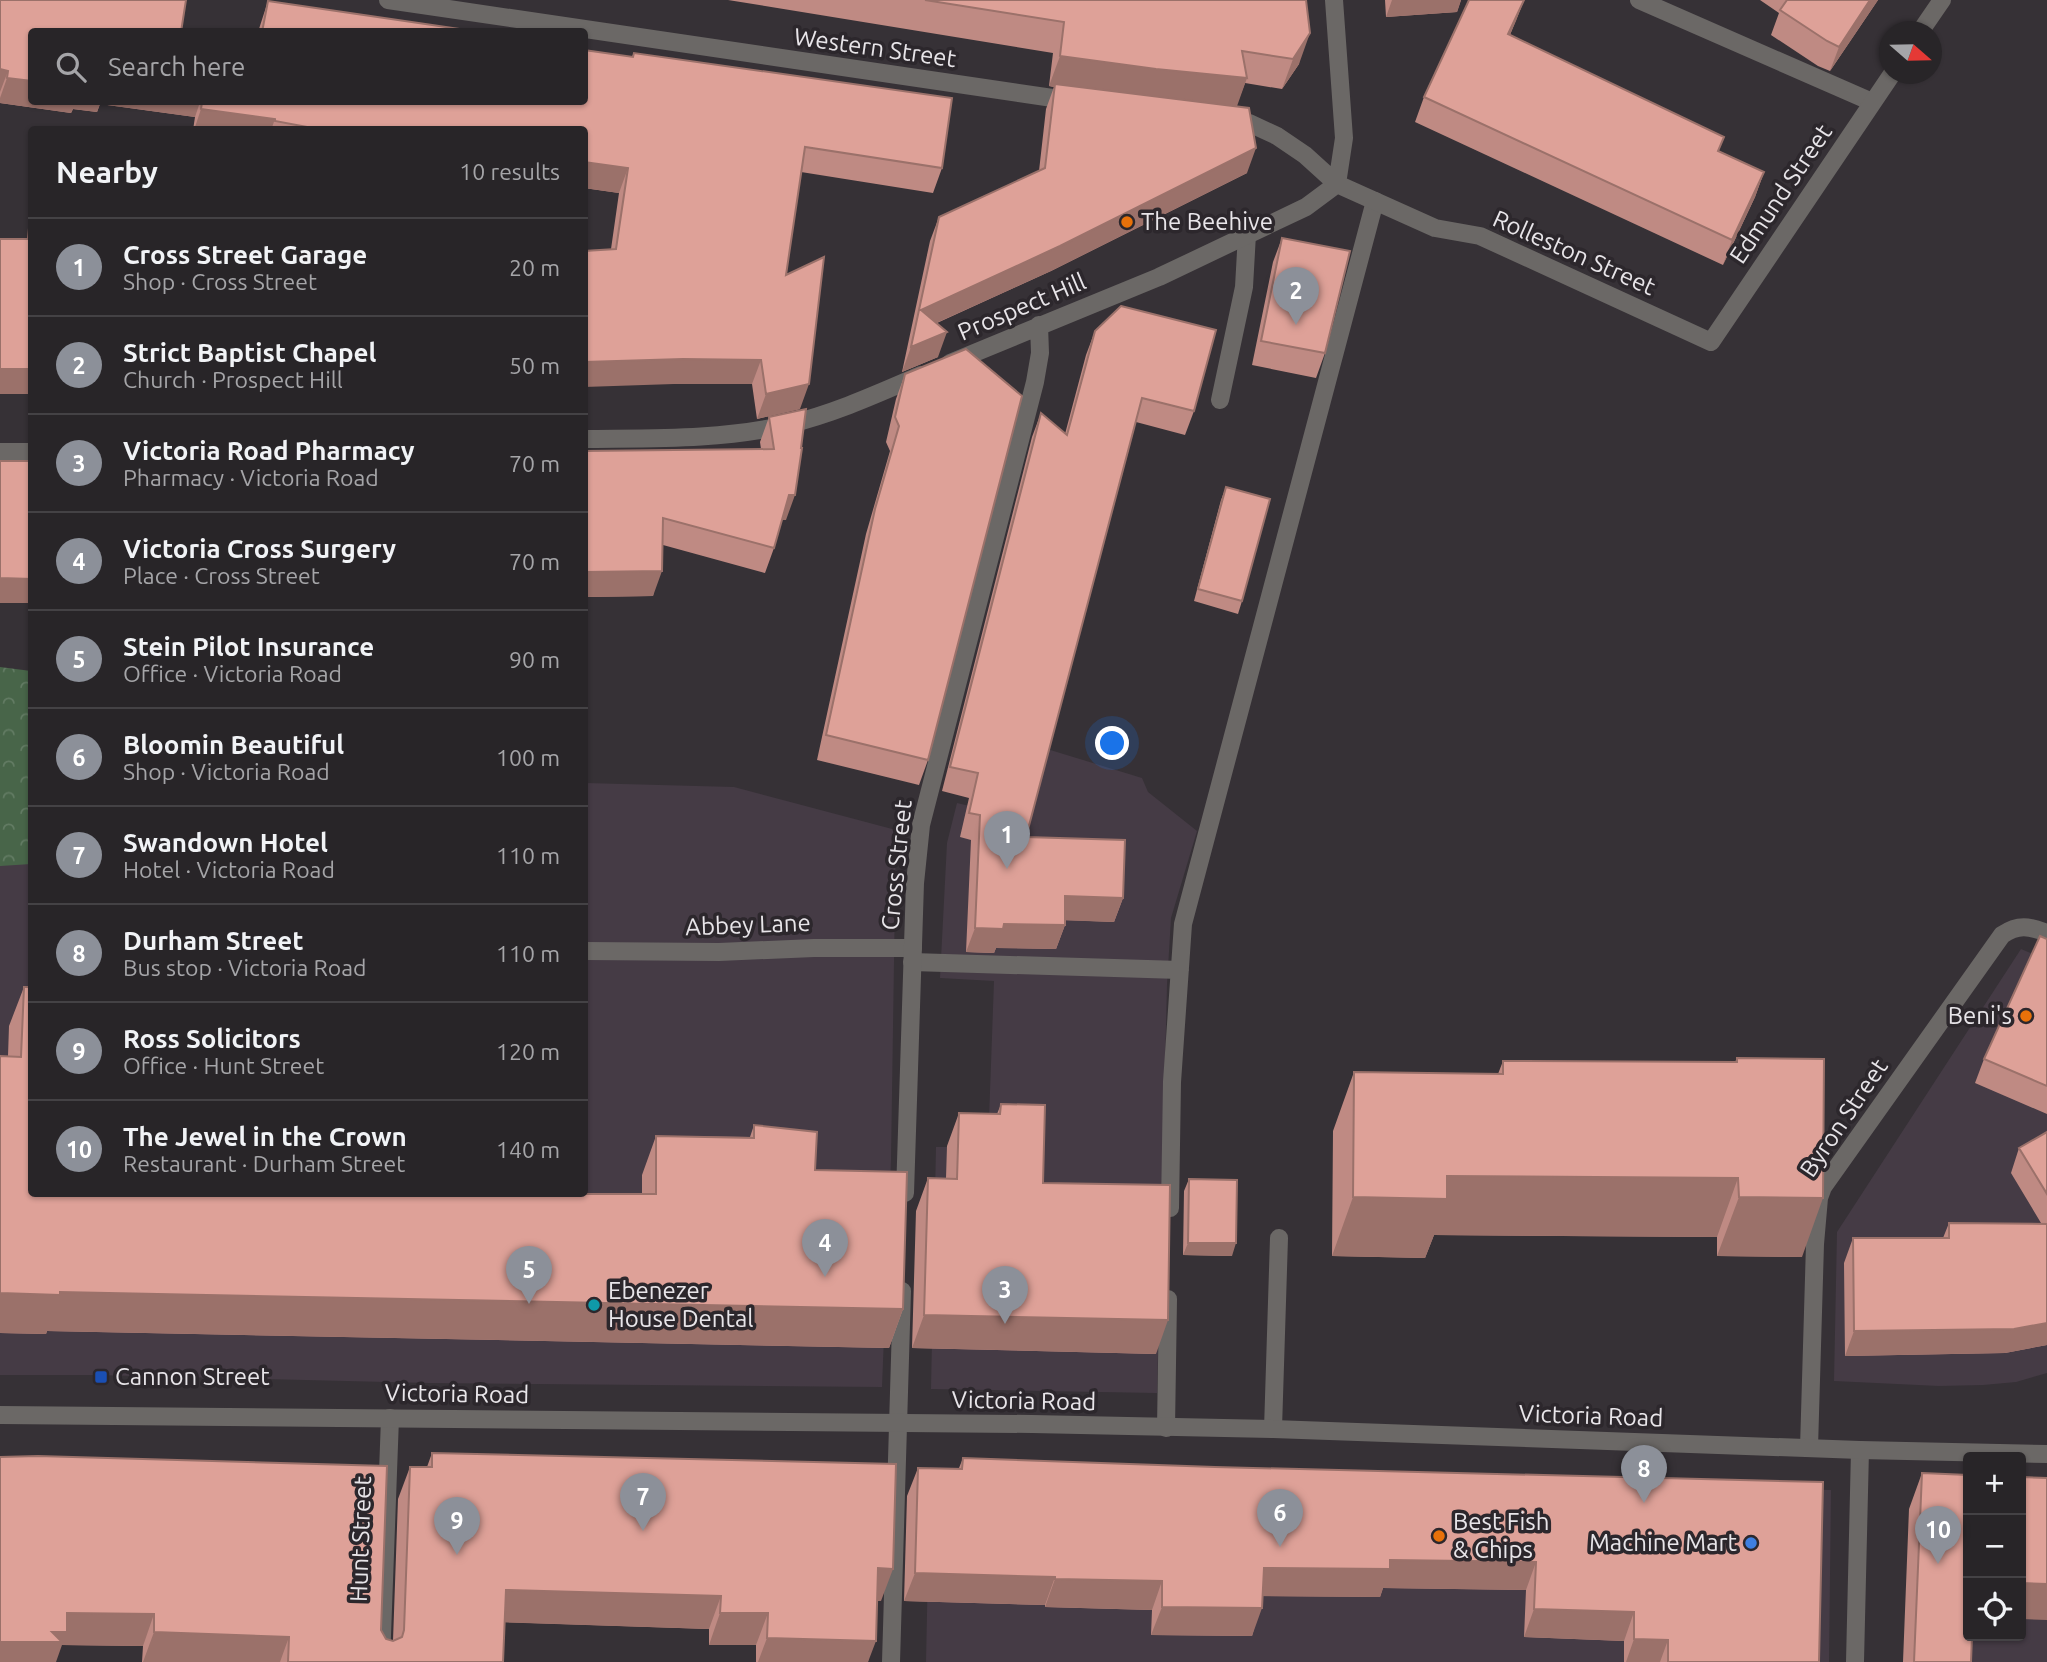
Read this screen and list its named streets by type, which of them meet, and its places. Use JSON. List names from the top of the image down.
{
  "streets": {
    "street": [
      "Western Street",
      "Edmund Street",
      "Rolleston Street",
      "Prospect Hill",
      "Cross Street",
      "Abbey Lane",
      "Byron Street",
      "Victoria Road",
      "Hunt Street"
    ]
  },
  "crossings": [
    ["Edmund Street", "Rolleston Street"],
    ["Rolleston Street", "Prospect Hill"],
    ["Prospect Hill", "Cross Street"],
    ["Cross Street", "Abbey Lane"],
    ["Byron Street", "Victoria Road"],
    ["Victoria Road", "Hunt Street"]
  ],
  "places": {
    "other": [
      "The Beehive",
      "Beni's",
      "Ebenezer House Dental",
      "Best Fish & Chips",
      "Machine Mart"
    ],
    "transit": ["Cannon Street"]
  },
  "north": "right",
  "page": {
    "search": "Search here",
    "heading": ["Nearby", "10 results"],
    "list": [
      {
        "mark": "1",
        "name": "Cross Street Garage",
        "note": "Shop · Cross Street",
        "value": "20 m"
      },
      {
        "mark": "2",
        "name": "Strict Baptist Chapel",
        "note": "Church · Prospect Hill",
        "value": "50 m"
      },
      {
        "mark": "3",
        "name": "Victoria Road Pharmacy",
        "note": "Pharmacy · Victoria Road",
        "value": "70 m"
      },
      {
        "mark": "4",
        "name": "Victoria Cross Surgery",
        "note": "Place · Cross Street",
        "value": "70 m"
      },
      {
        "mark": "5",
        "name": "Stein Pilot Insurance",
        "note": "Office · Victoria Road",
        "value": "90 m"
      },
      {
        "mark": "6",
        "name": "Bloomin Beautiful",
        "note": "Shop · Victoria Road",
        "value": "100 m"
      },
      {
        "mark": "7",
        "name": "Swandown Hotel",
        "note": "Hotel · Victoria Road",
        "value": "110 m"
      },
      {
        "mark": "8",
        "name": "Durham Street",
        "note": "Bus stop · Victoria Road",
        "value": "110 m"
      },
      {
        "mark": "9",
        "name": "Ross Solicitors",
        "note": "Office · Hunt Street",
        "value": "120 m"
      },
      {
        "mark": "10",
        "name": "The Jewel in the Crown",
        "note": "Restaurant · Durham Street",
        "value": "140 m"
      }
    ],
    "pins": [
      "2",
      "1",
      "4",
      "5",
      "3",
      "8",
      "7",
      "6",
      "9",
      "10"
    ],
    "map_buttons": ["+", "−"]
  }
}
